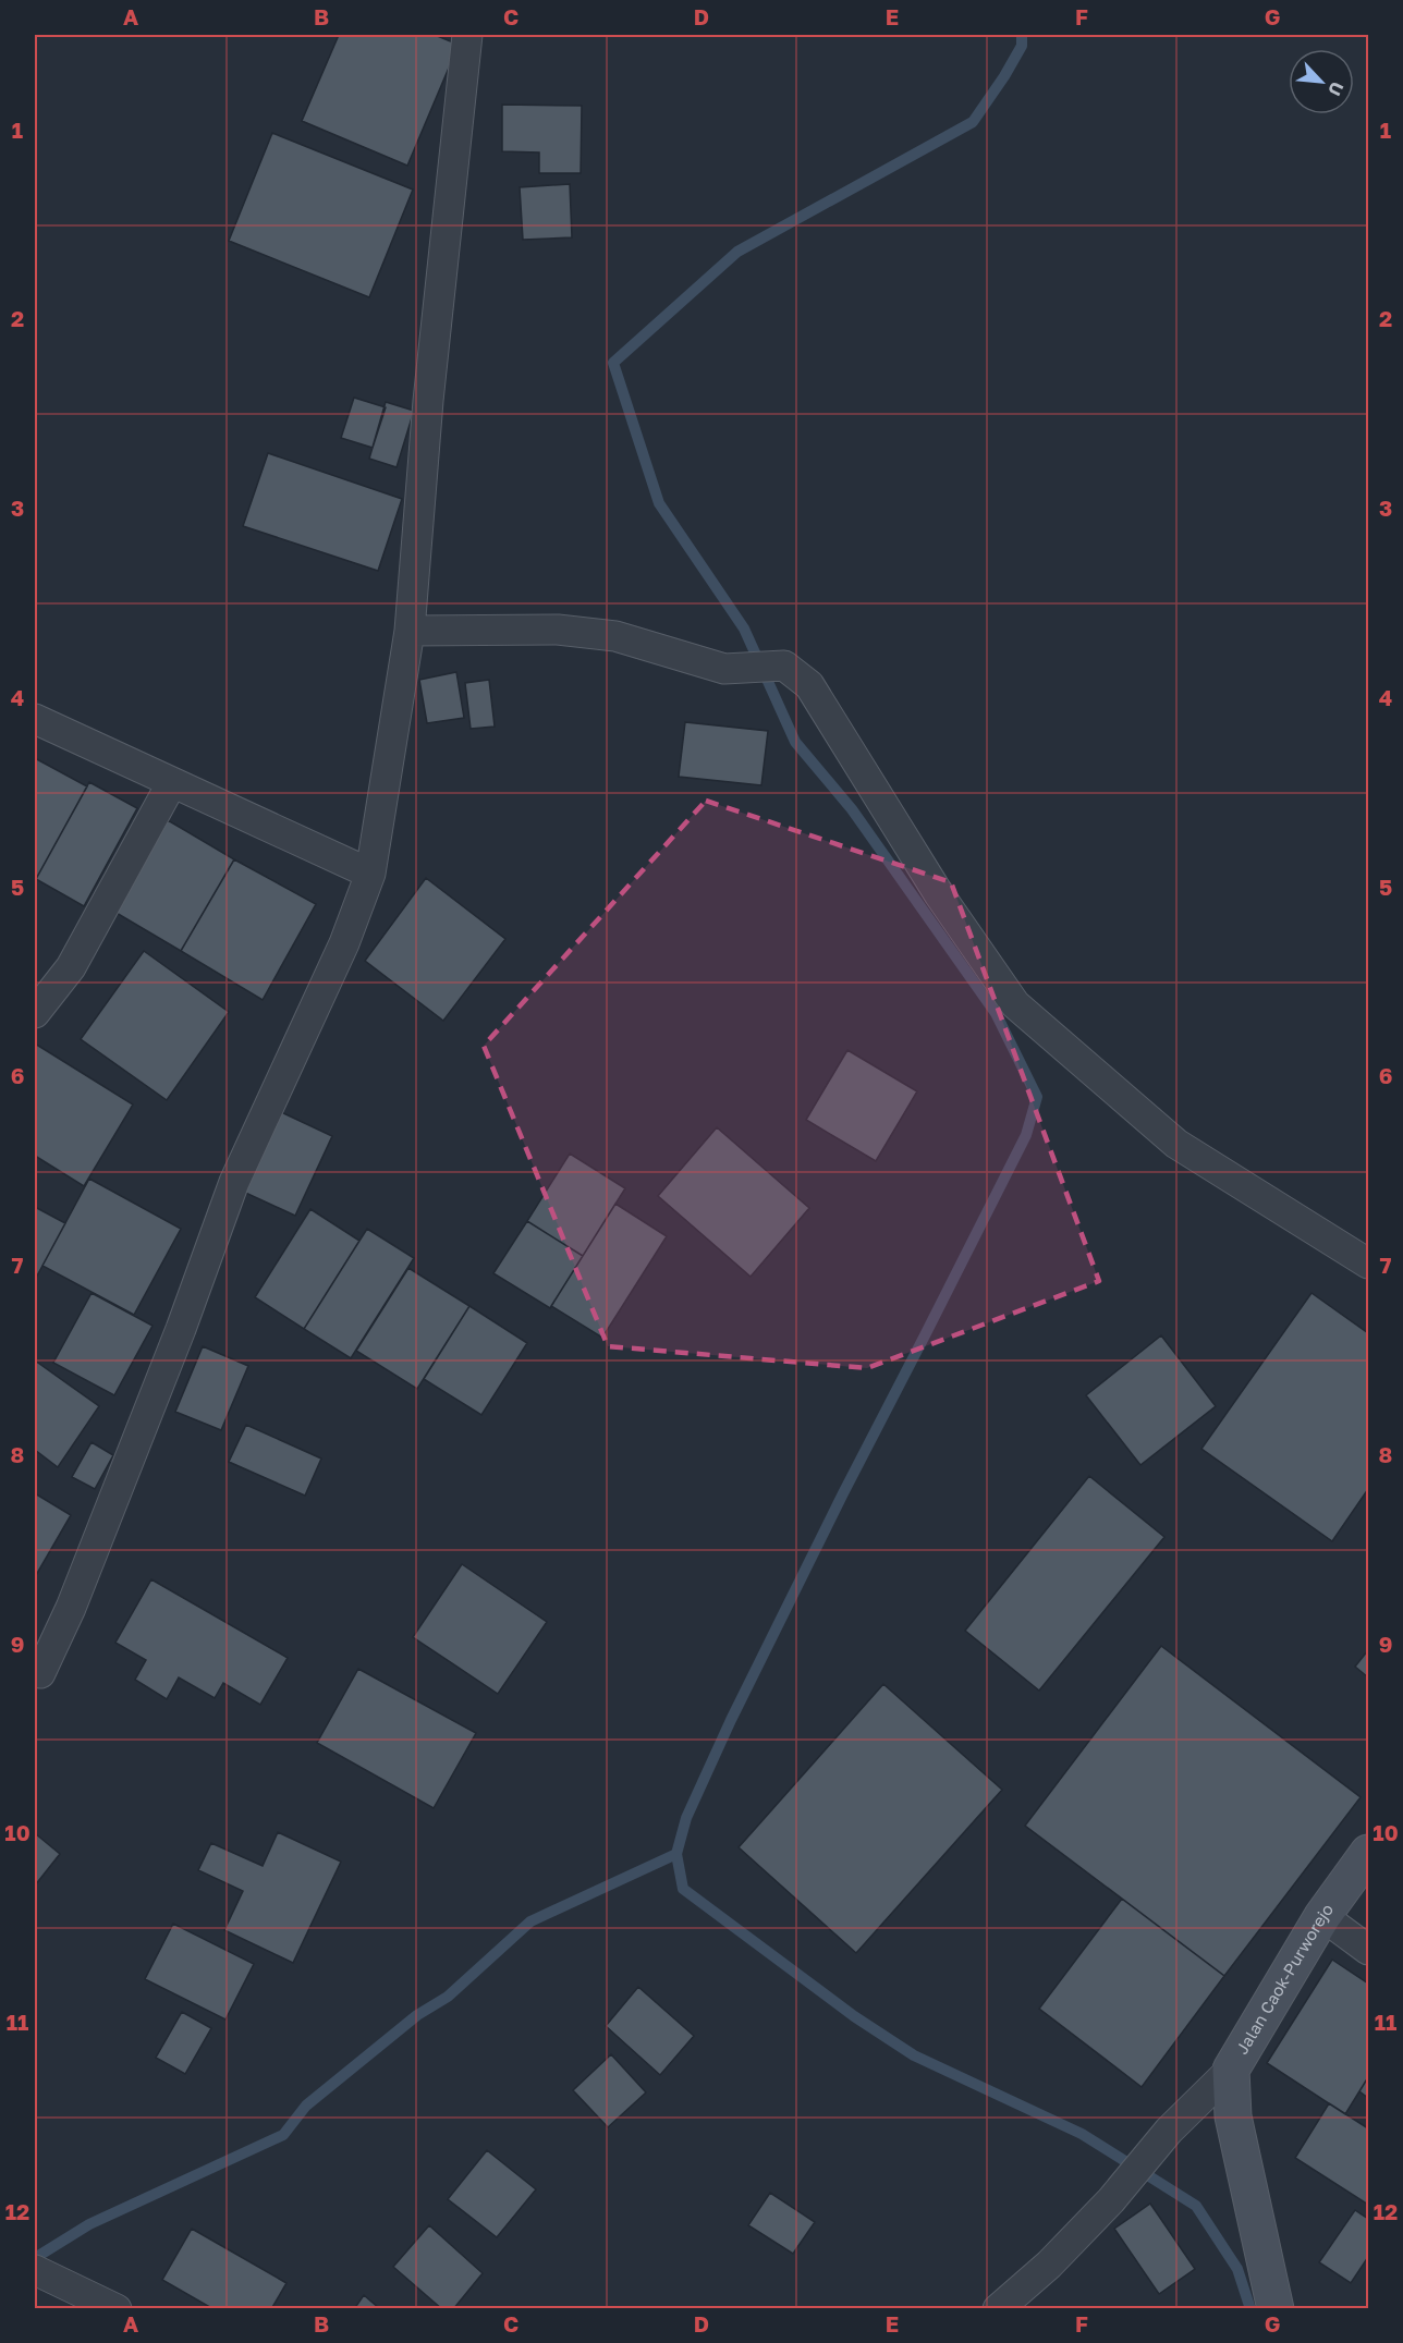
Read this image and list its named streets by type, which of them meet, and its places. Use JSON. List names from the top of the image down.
{
  "streets": {
    "street": ["Jalan Caok-Purworejo"]
  },
  "north": "bottom right",
  "grid": {
    "columns": [
      "A",
      "B",
      "C",
      "D",
      "E",
      "F",
      "G"
    ],
    "rows": [
      "1",
      "2",
      "3",
      "4",
      "5",
      "6",
      "7",
      "8",
      "9",
      "10",
      "11",
      "12"
    ]
  }
}
